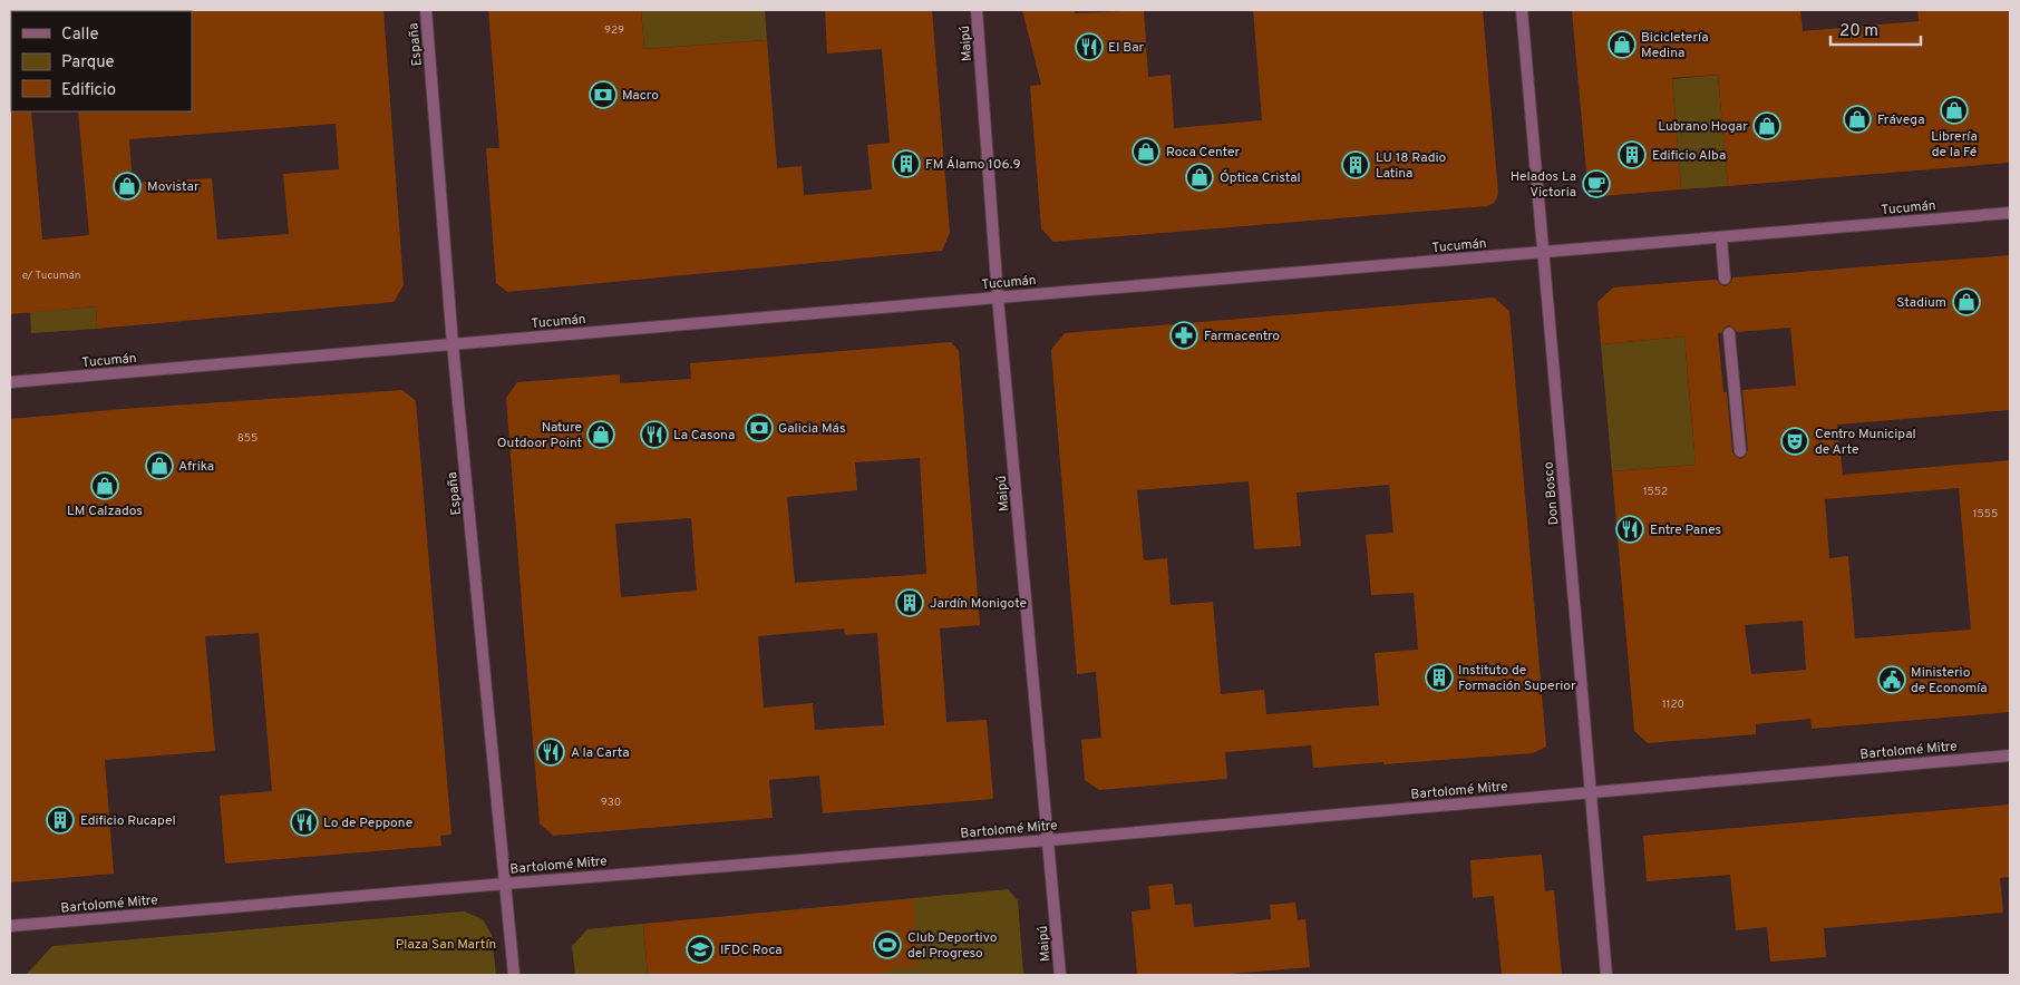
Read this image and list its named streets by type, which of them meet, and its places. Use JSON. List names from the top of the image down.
{
  "streets": {
    "street": [
      "Maipú",
      "España",
      "Tucumán",
      "Don Bosco",
      "Bartolomé Mitre"
    ]
  },
  "crossings": [
    ["Maipú", "Tucumán"],
    ["Maipú", "Bartolomé Mitre"],
    ["España", "Tucumán"],
    ["España", "Bartolomé Mitre"],
    ["Tucumán", "Don Bosco"],
    ["Don Bosco", "Bartolomé Mitre"]
  ],
  "parks": ["Plaza San Martín"],
  "places": {
    "shop": [
      "Bicicletería Medina",
      "Librería de la Fé",
      "Frávega",
      "Lubrano Hogar",
      "Roca Center",
      "Óptica Cristal",
      "Movistar",
      "Stadium",
      "Nature Outdoor Point",
      "Afrika",
      "LM Calzados"
    ],
    "restaurant": [
      "El Bar",
      "La Casona",
      "Entre Panes",
      "A la Carta",
      "Lo de Peppone"
    ],
    "bank": ["Macro", "Galicia Más"],
    "building": [
      "Edificio Alba",
      "FM Álamo 106.9",
      "LU 18 Radio Latina",
      "Jardín Monigote",
      "Instituto de Formación Superior",
      "Edificio Rucapel"
    ],
    "cafe": ["Helados La Victoria"],
    "pharmacy": ["Farmacentro"],
    "theatre": ["Centro Municipal de Arte"],
    "public building": ["Ministerio de Economía"],
    "sports": ["Club Deportivo del Progreso"],
    "school or university": ["IFDC Roca"]
  },
  "house_numbers": [
    "929",
    "e/ Tucumán",
    "855",
    "1552",
    "1555",
    "1120",
    "930"
  ],
  "legend": ["Calle", "Parque", "Edificio"],
  "scale_bar": "20 m"
}
